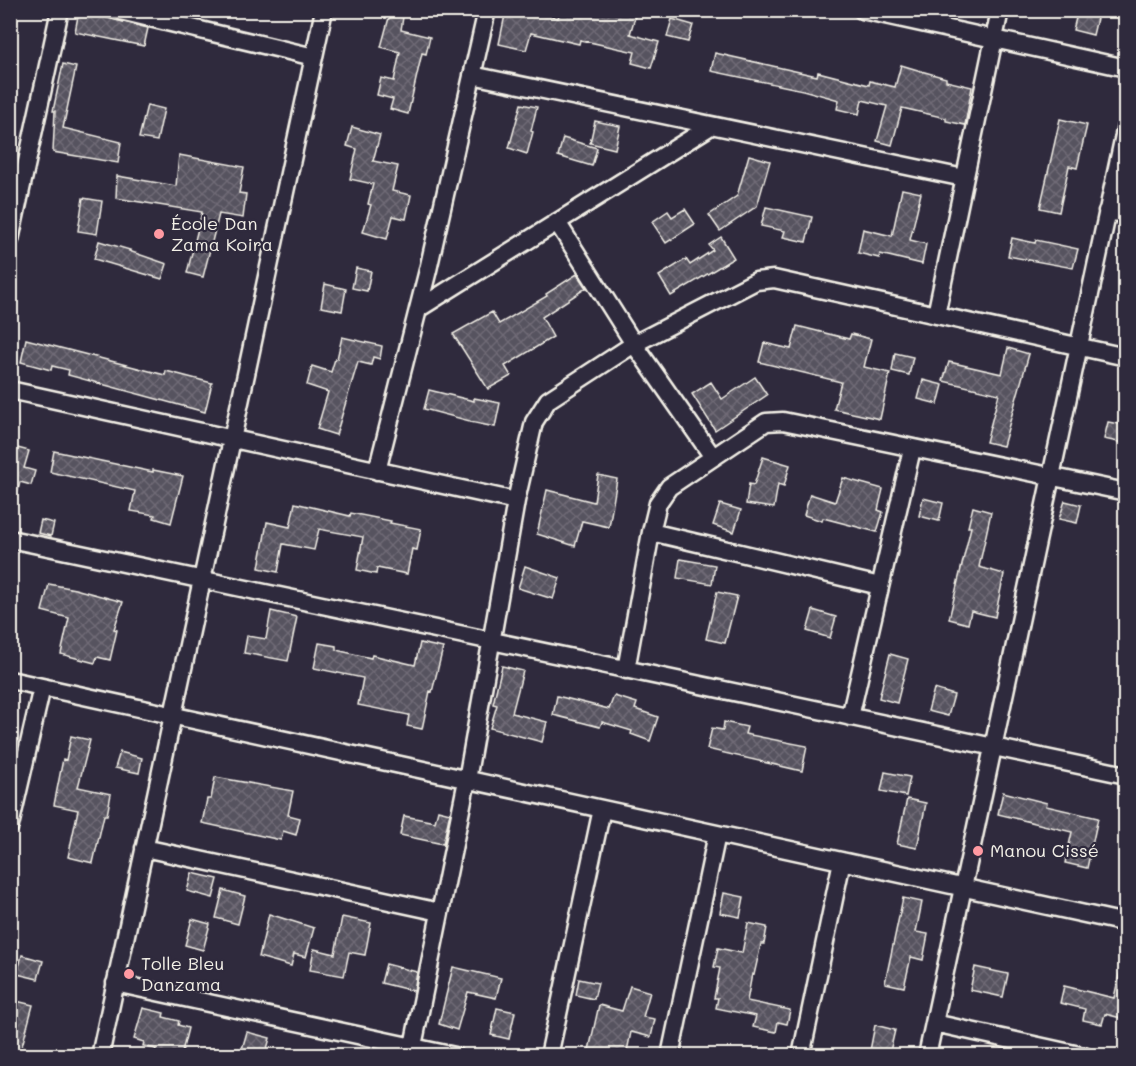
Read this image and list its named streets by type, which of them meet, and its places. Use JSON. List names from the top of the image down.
{
  "places": ["École Dan Zama Koira", "Manou Cissé", "Tolle Bleu Danzama"]
}
